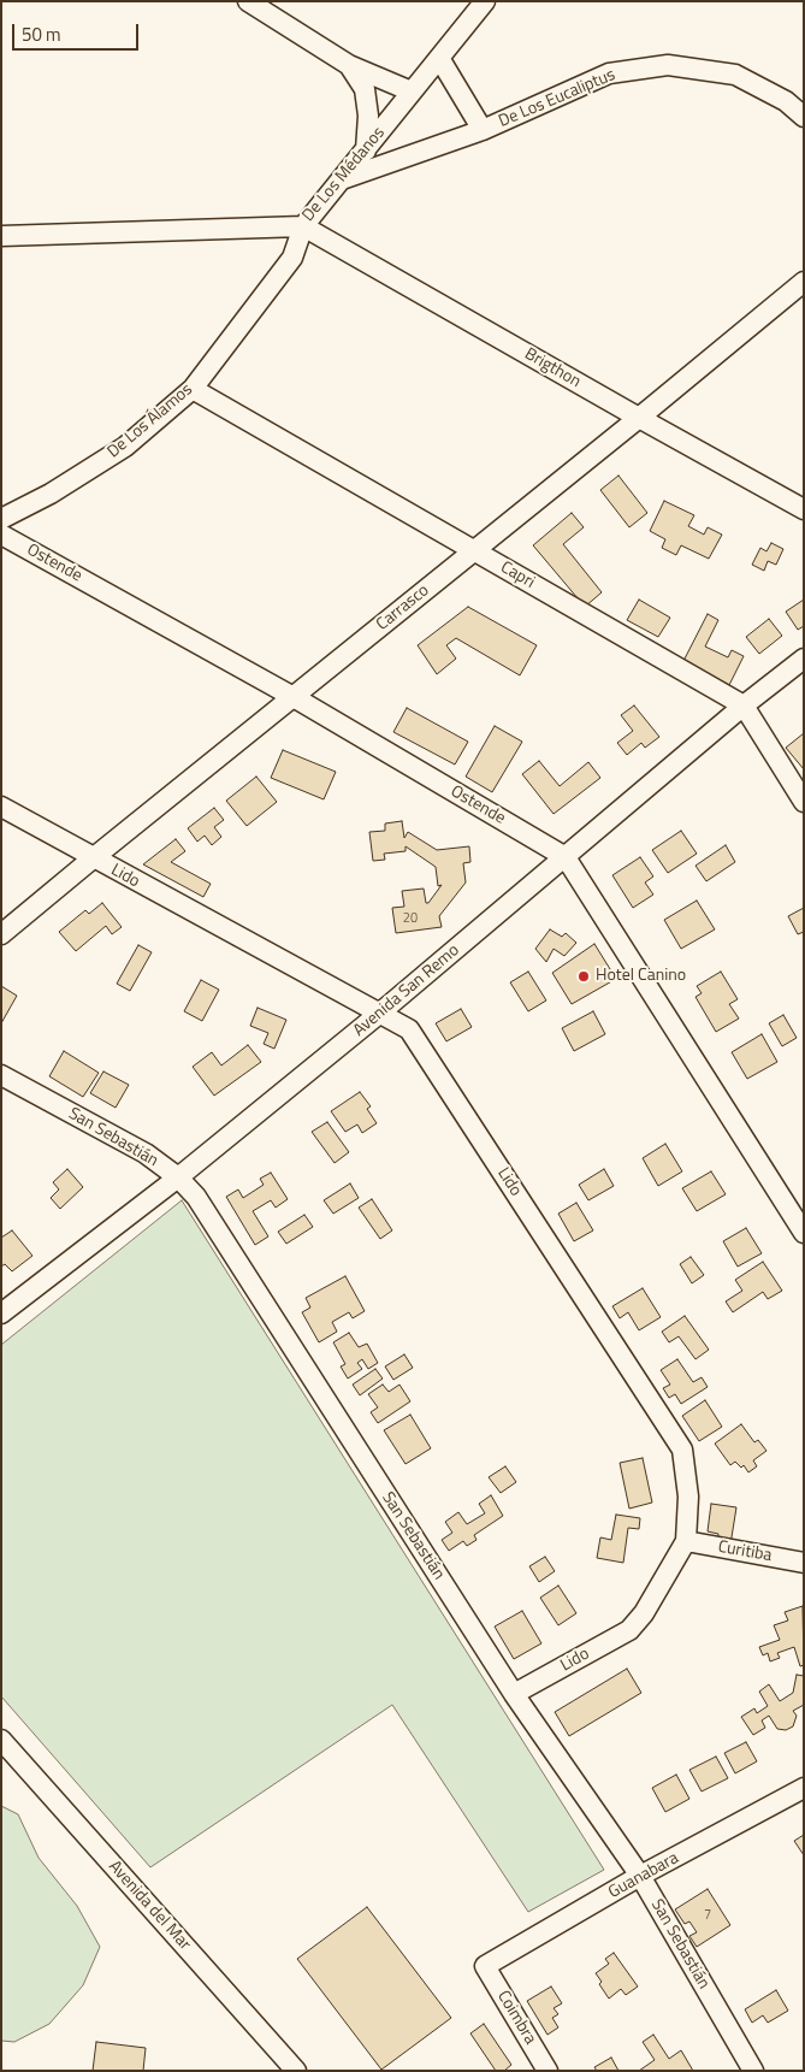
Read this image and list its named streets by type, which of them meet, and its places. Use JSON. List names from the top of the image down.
{
  "streets": {
    "street": [
      "De Los Eucaliptus",
      "De Los Médanos",
      "Brigthon",
      "De Los Álamos",
      "Ostende",
      "Capri",
      "Carrasco",
      "Lido",
      "Avenida San Remo",
      "San Sebastián",
      "Curitiba",
      "Guanabara",
      "Avenida del Mar",
      "Coimbra"
    ]
  },
  "crossings": [
    ["De Los Eucaliptus", "De Los Médanos"],
    ["De Los Médanos", "Brigthon"],
    ["De Los Médanos", "De Los Álamos"],
    ["Brigthon", "De Los Álamos"],
    ["Brigthon", "Carrasco"],
    ["De Los Álamos", "Capri"],
    ["Ostende", "Carrasco"],
    ["Ostende", "Avenida San Remo"],
    ["Capri", "Carrasco"],
    ["Capri", "Avenida San Remo"],
    ["Carrasco", "Lido"],
    ["Lido", "Avenida San Remo"],
    ["Lido", "San Sebastián"],
    ["Lido", "Curitiba"],
    ["Avenida San Remo", "San Sebastián"],
    ["San Sebastián", "Guanabara"],
    ["Guanabara", "Coimbra"]
  ],
  "places": ["Hotel Canino"],
  "house_numbers": ["20", "7"],
  "scale_bar": "50 m"
}
